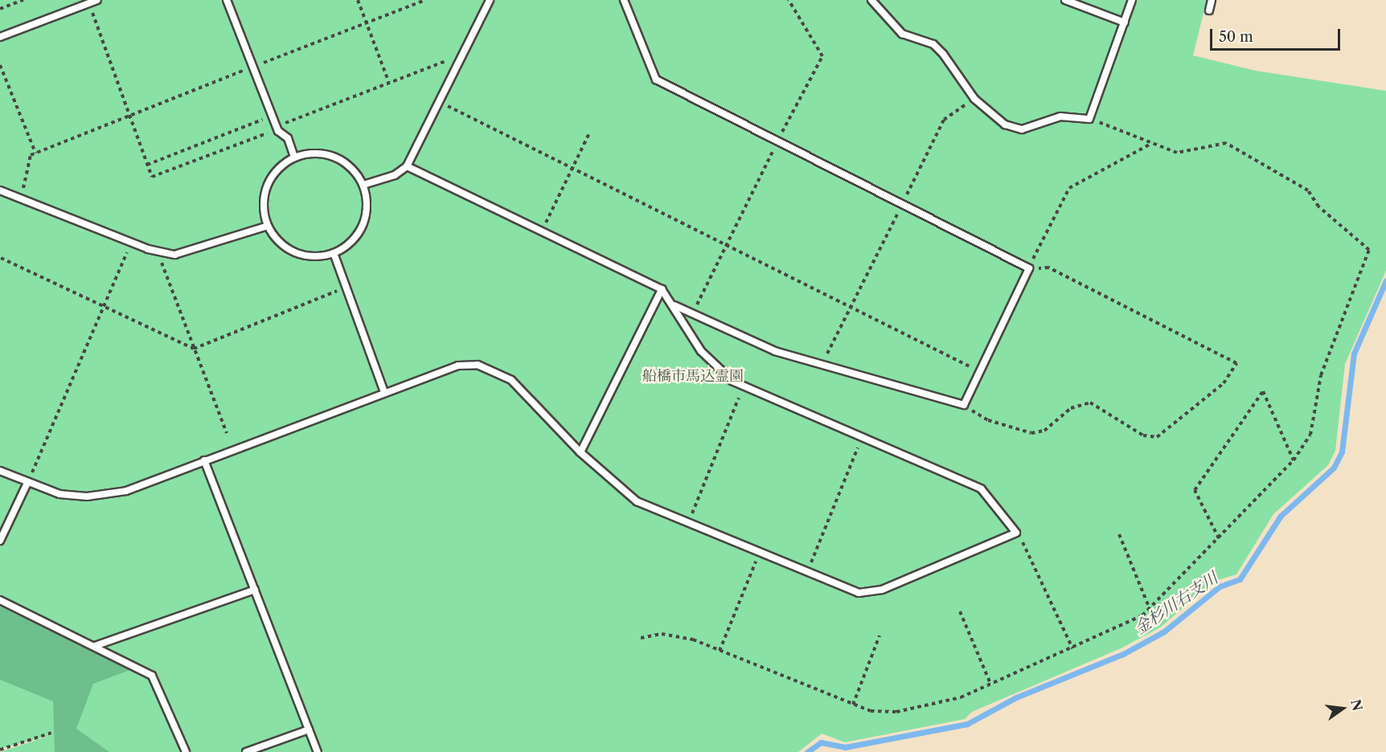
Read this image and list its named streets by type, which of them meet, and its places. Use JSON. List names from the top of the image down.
{
  "water": ["金杉川右支川"],
  "parks": ["船橋市馬込霊園"],
  "scale_bar": "50 m",
  "north": "right"
}
